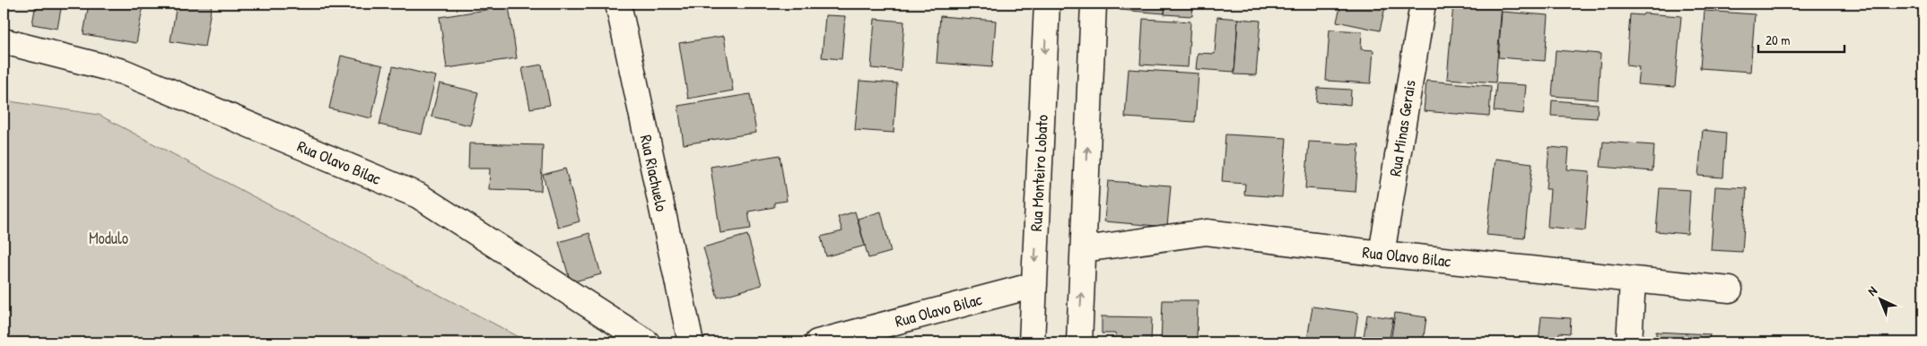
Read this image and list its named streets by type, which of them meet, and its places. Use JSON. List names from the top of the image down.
{
  "streets": {
    "street": [
      "Rua Minas Gerais",
      "Rua Olavo Bilac",
      "Rua Riachuelo",
      "Rua Monteiro Lobato"
    ]
  },
  "crossings": [
    ["Rua Minas Gerais", "Rua Olavo Bilac"],
    ["Rua Olavo Bilac", "Rua Monteiro Lobato"]
  ],
  "parks": ["Modulo"],
  "scale_bar": "20 m",
  "north": "top left"
}
